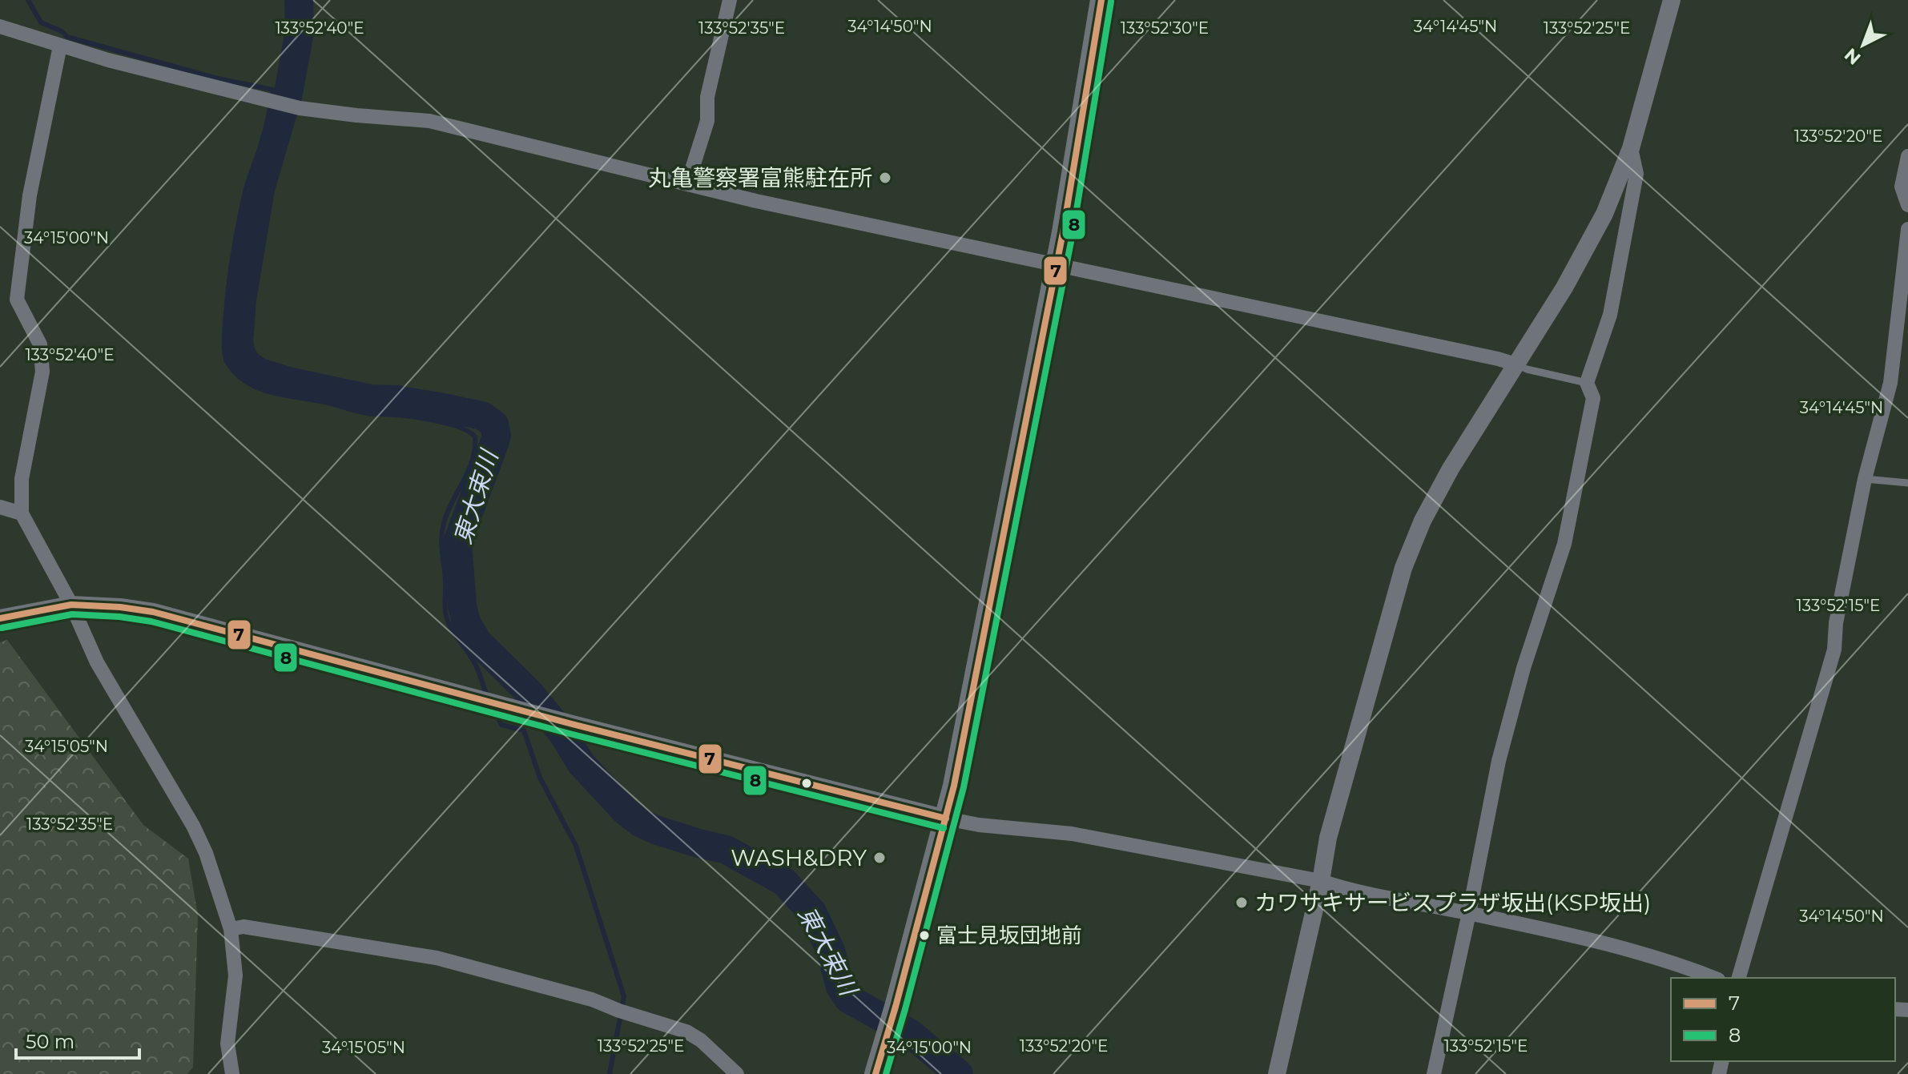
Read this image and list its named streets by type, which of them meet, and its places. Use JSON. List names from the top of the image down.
{
  "water": ["東大束川"],
  "places": [
    "丸亀警察署富熊駐在所",
    "WASH&DRY",
    "カワサキサービスプラザ坂出(KSP坂出)",
    "富士見坂団地前"
  ],
  "lines": ["transit line 7", "transit line 8"],
  "legend": ["7", "8"],
  "scale_bar": "50 m",
  "north": "bottom left",
  "coordinates": [
    "34°14'50\"N",
    "34°14'45\"N",
    "133°52'35\"E",
    "133°52'30\"E",
    "133°52'25\"E",
    "133°52'40\"E",
    "133°52'20\"E",
    "34°15'00\"N",
    "133°52'15\"E",
    "34°15'05\"N"
  ]
}
